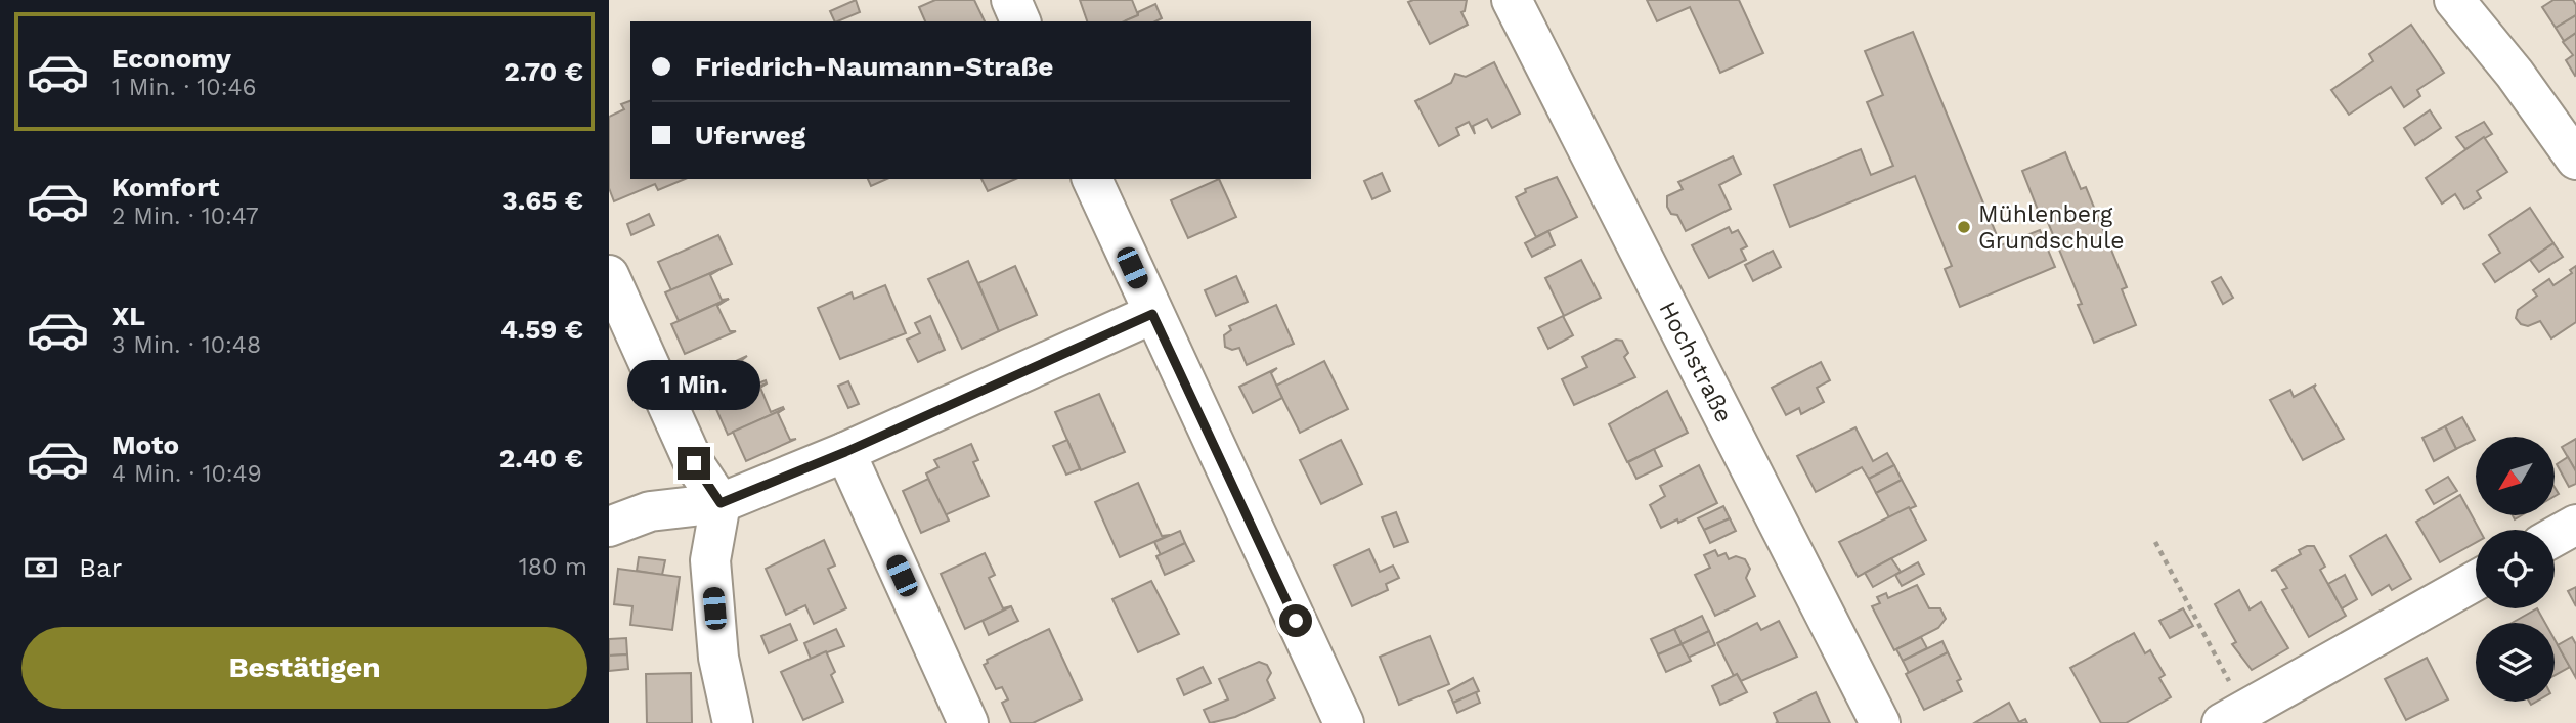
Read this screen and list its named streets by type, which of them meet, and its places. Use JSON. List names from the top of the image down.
{
  "streets": {
    "street": ["Hochstraße"]
  },
  "places": ["Mühlenberg Grundschule"],
  "north": "bottom left",
  "page": {
    "list": [
      {
        "name": "Economy",
        "note": "1 Min. · 10:46",
        "value": "2.70 €"
      },
      {
        "name": "Komfort",
        "note": "2 Min. · 10:47",
        "value": "3.65 €"
      },
      {
        "name": "XL",
        "note": "3 Min. · 10:48",
        "value": "4.59 €"
      },
      {
        "name": "Moto",
        "note": "4 Min. · 10:49",
        "value": "2.40 €"
      }
    ],
    "banner": ["Friedrich-Naumann-Straße", "Uferweg"],
    "bubble": "1 Min.",
    "pay": ["Bar", "180 m"],
    "buttons": "Bestätigen"
  }
}
